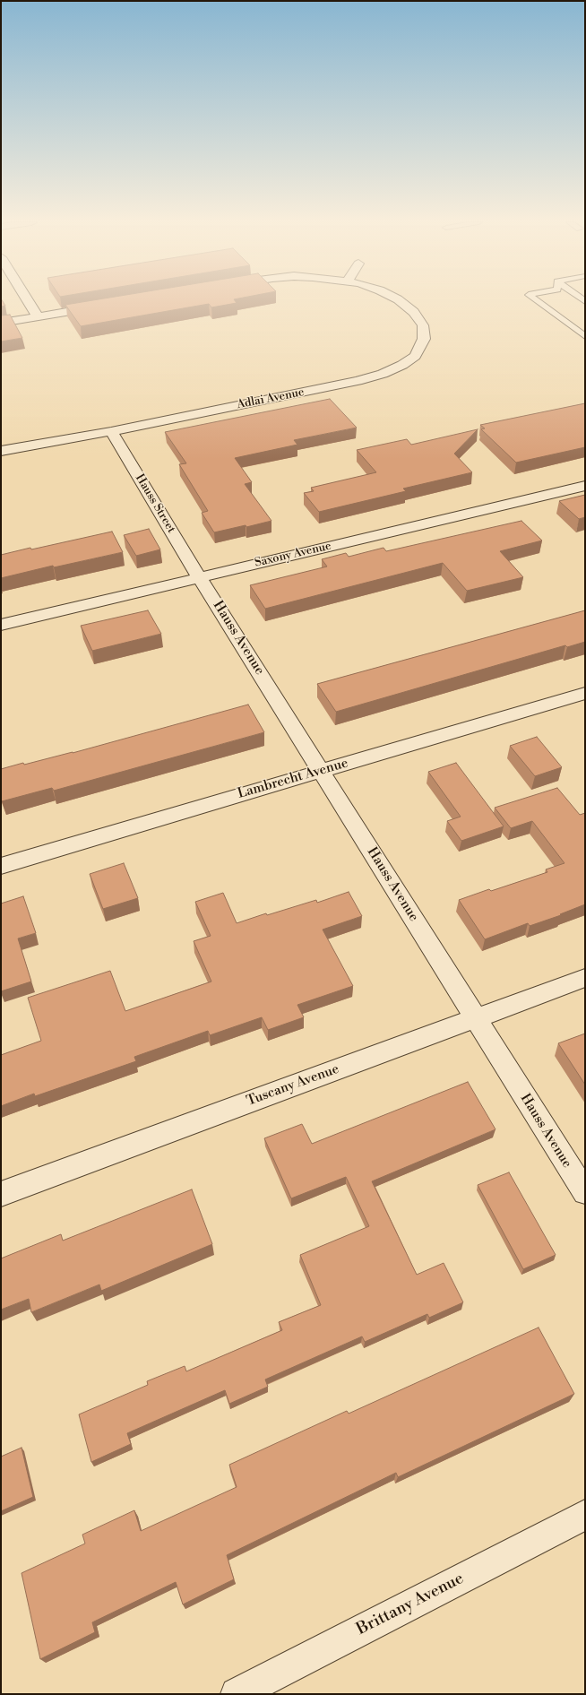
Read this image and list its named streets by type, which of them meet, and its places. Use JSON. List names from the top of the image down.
{
  "streets": {
    "street": [
      "Adlai Avenue",
      "Hauss Street",
      "Saxony Avenue",
      "Hauss Avenue",
      "Lambrecht Avenue",
      "Tuscany Avenue",
      "Brittany Avenue"
    ]
  },
  "crossings": [
    ["Adlai Avenue", "Hauss Street"],
    ["Hauss Street", "Saxony Avenue"],
    ["Hauss Street", "Hauss Avenue"],
    ["Saxony Avenue", "Hauss Avenue"],
    ["Hauss Avenue", "Lambrecht Avenue"],
    ["Hauss Avenue", "Tuscany Avenue"]
  ]
}
